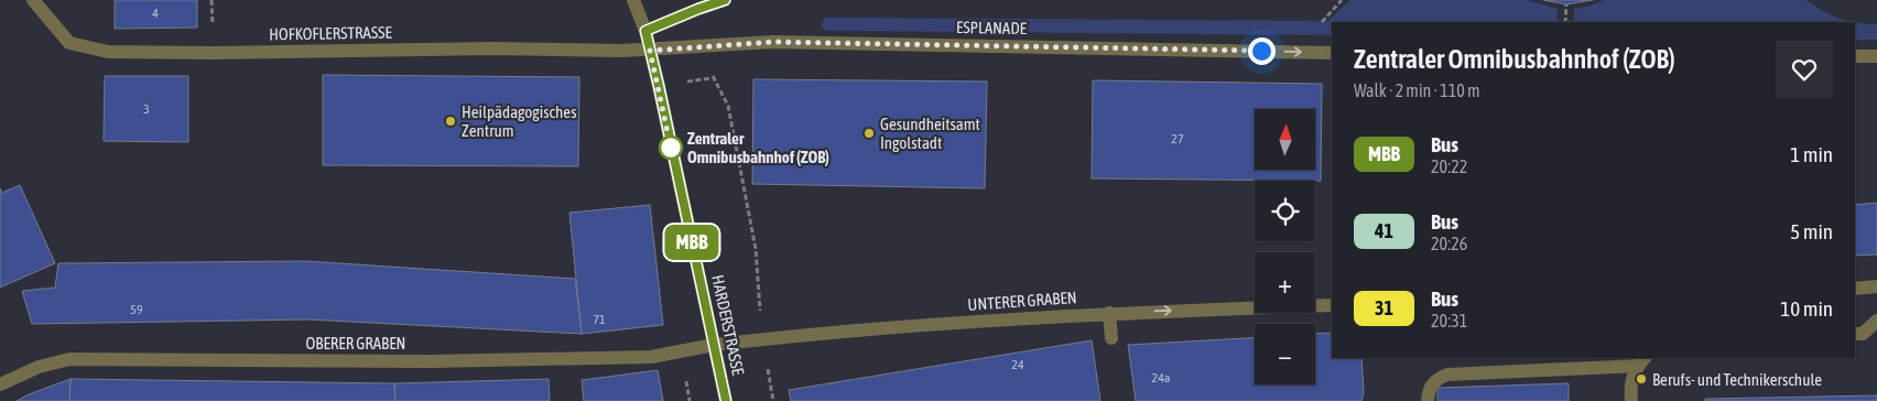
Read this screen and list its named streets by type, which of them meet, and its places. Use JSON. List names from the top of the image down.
{
  "streets": {
    "street": [
      "ESPLANADE",
      "HOFKOFLERSTRASSE",
      "UNTERER GRABEN",
      "HARDERSTRASSE",
      "OBERER GRABEN"
    ]
  },
  "crossings": [
    ["ESPLANADE", "HOFKOFLERSTRASSE"],
    ["ESPLANADE", "HARDERSTRASSE"],
    ["HOFKOFLERSTRASSE", "HARDERSTRASSE"],
    ["UNTERER GRABEN", "HARDERSTRASSE"],
    ["UNTERER GRABEN", "OBERER GRABEN"],
    ["HARDERSTRASSE", "OBERER GRABEN"]
  ],
  "one_way": ["ESPLANADE", "UNTERER GRABEN"],
  "places": [
    "Heilpädagogisches Zentrum",
    "Gesundheitsamt Ingolstadt",
    "Zentraler Omnibusbahnhof (ZOB)",
    "Berufs- und Technikerschule"
  ],
  "lines": ["bus line MBB"],
  "house_numbers": [
    "4",
    "3",
    "27",
    "59",
    "71",
    "24",
    "24a"
  ],
  "north": "top",
  "page": {
    "on_map": "MBB",
    "heading": ["Zentraler Omnibusbahnhof (ZOB)", "Walk · 2 min · 110 m"],
    "map_buttons": ["+", "−"],
    "list": [
      {
        "mark": "MBB",
        "name": "Bus",
        "note": "20:22",
        "value": "1 min"
      },
      {
        "mark": "41",
        "name": "Bus",
        "note": "20:26",
        "value": "5 min"
      },
      {
        "mark": "31",
        "name": "Bus",
        "note": "20:31",
        "value": "10 min"
      }
    ]
  }
}
